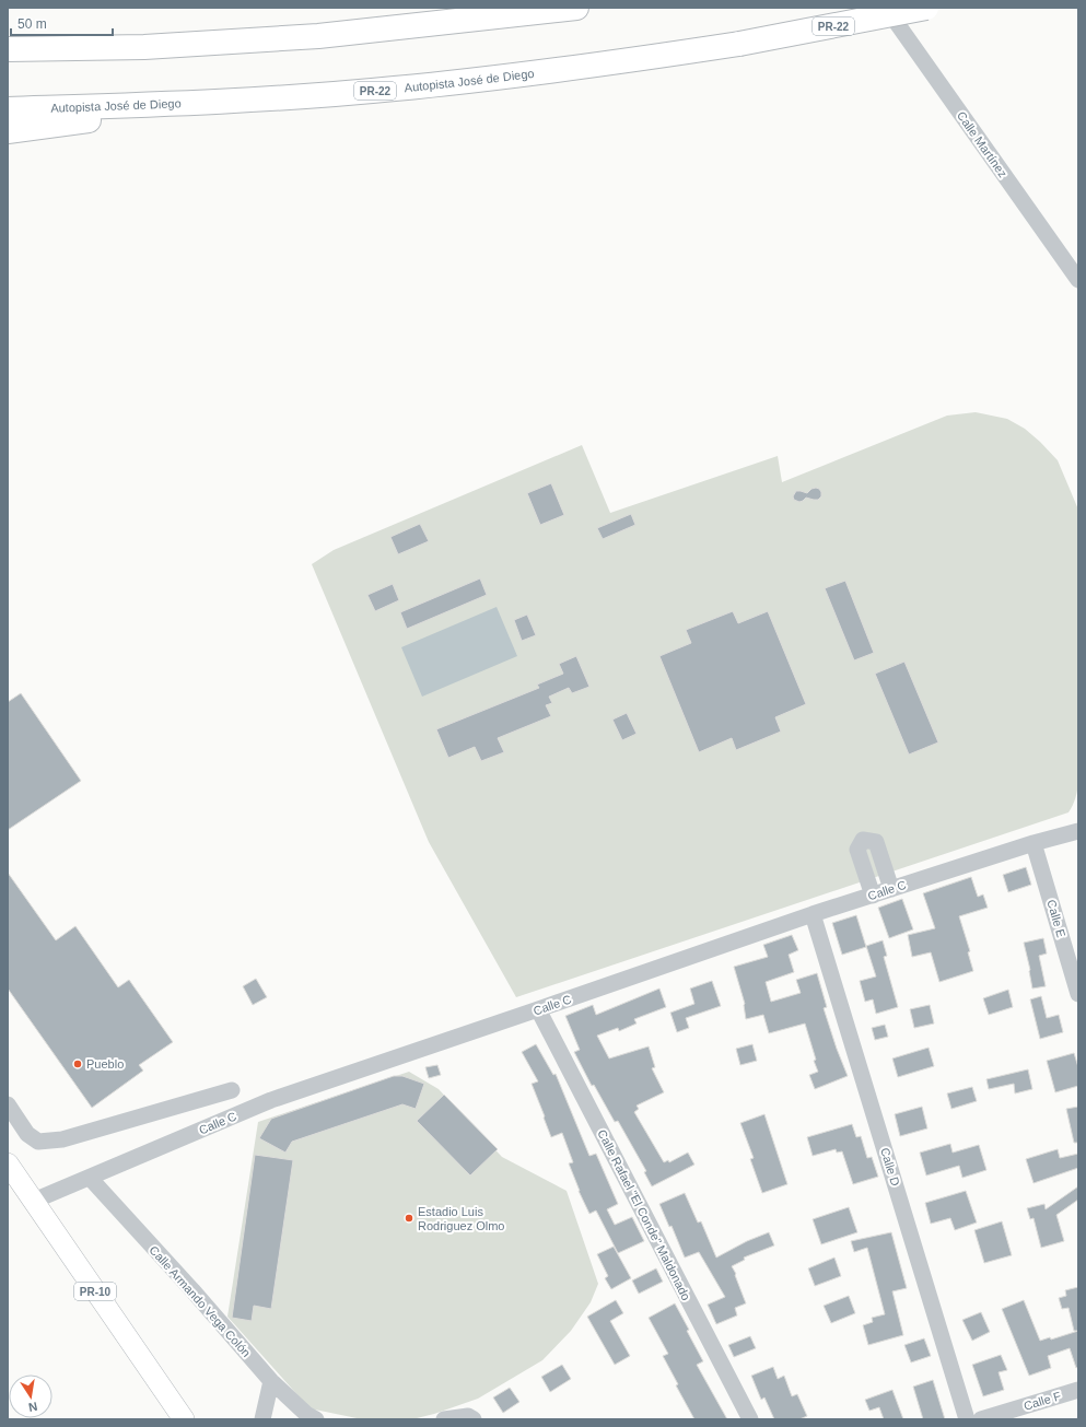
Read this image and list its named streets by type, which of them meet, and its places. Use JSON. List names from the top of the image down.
{
  "streets": {
    "highway": ["PR-22", "Autopista José de Diego"],
    "main road": ["PR-10"],
    "street": [
      "Calle Martínez",
      "Calle C",
      "Calle E",
      "Calle D",
      "Calle Rafael \"El Conde\" Maldonado",
      "Calle Armando Vega Colón",
      "Calle F"
    ]
  },
  "crossings": [
    ["Calle C", "Calle E"],
    ["Calle C", "Calle D"],
    ["Calle C", "Calle Rafael \"El Conde\" Maldonado"],
    ["Calle C", "PR-10"],
    ["Calle C", "Calle Armando Vega Colón"]
  ],
  "places": ["Pueblo", "Estadio Luis Rodriguez Olmo"],
  "scale_bar": "50 m",
  "north": "bottom"
}
